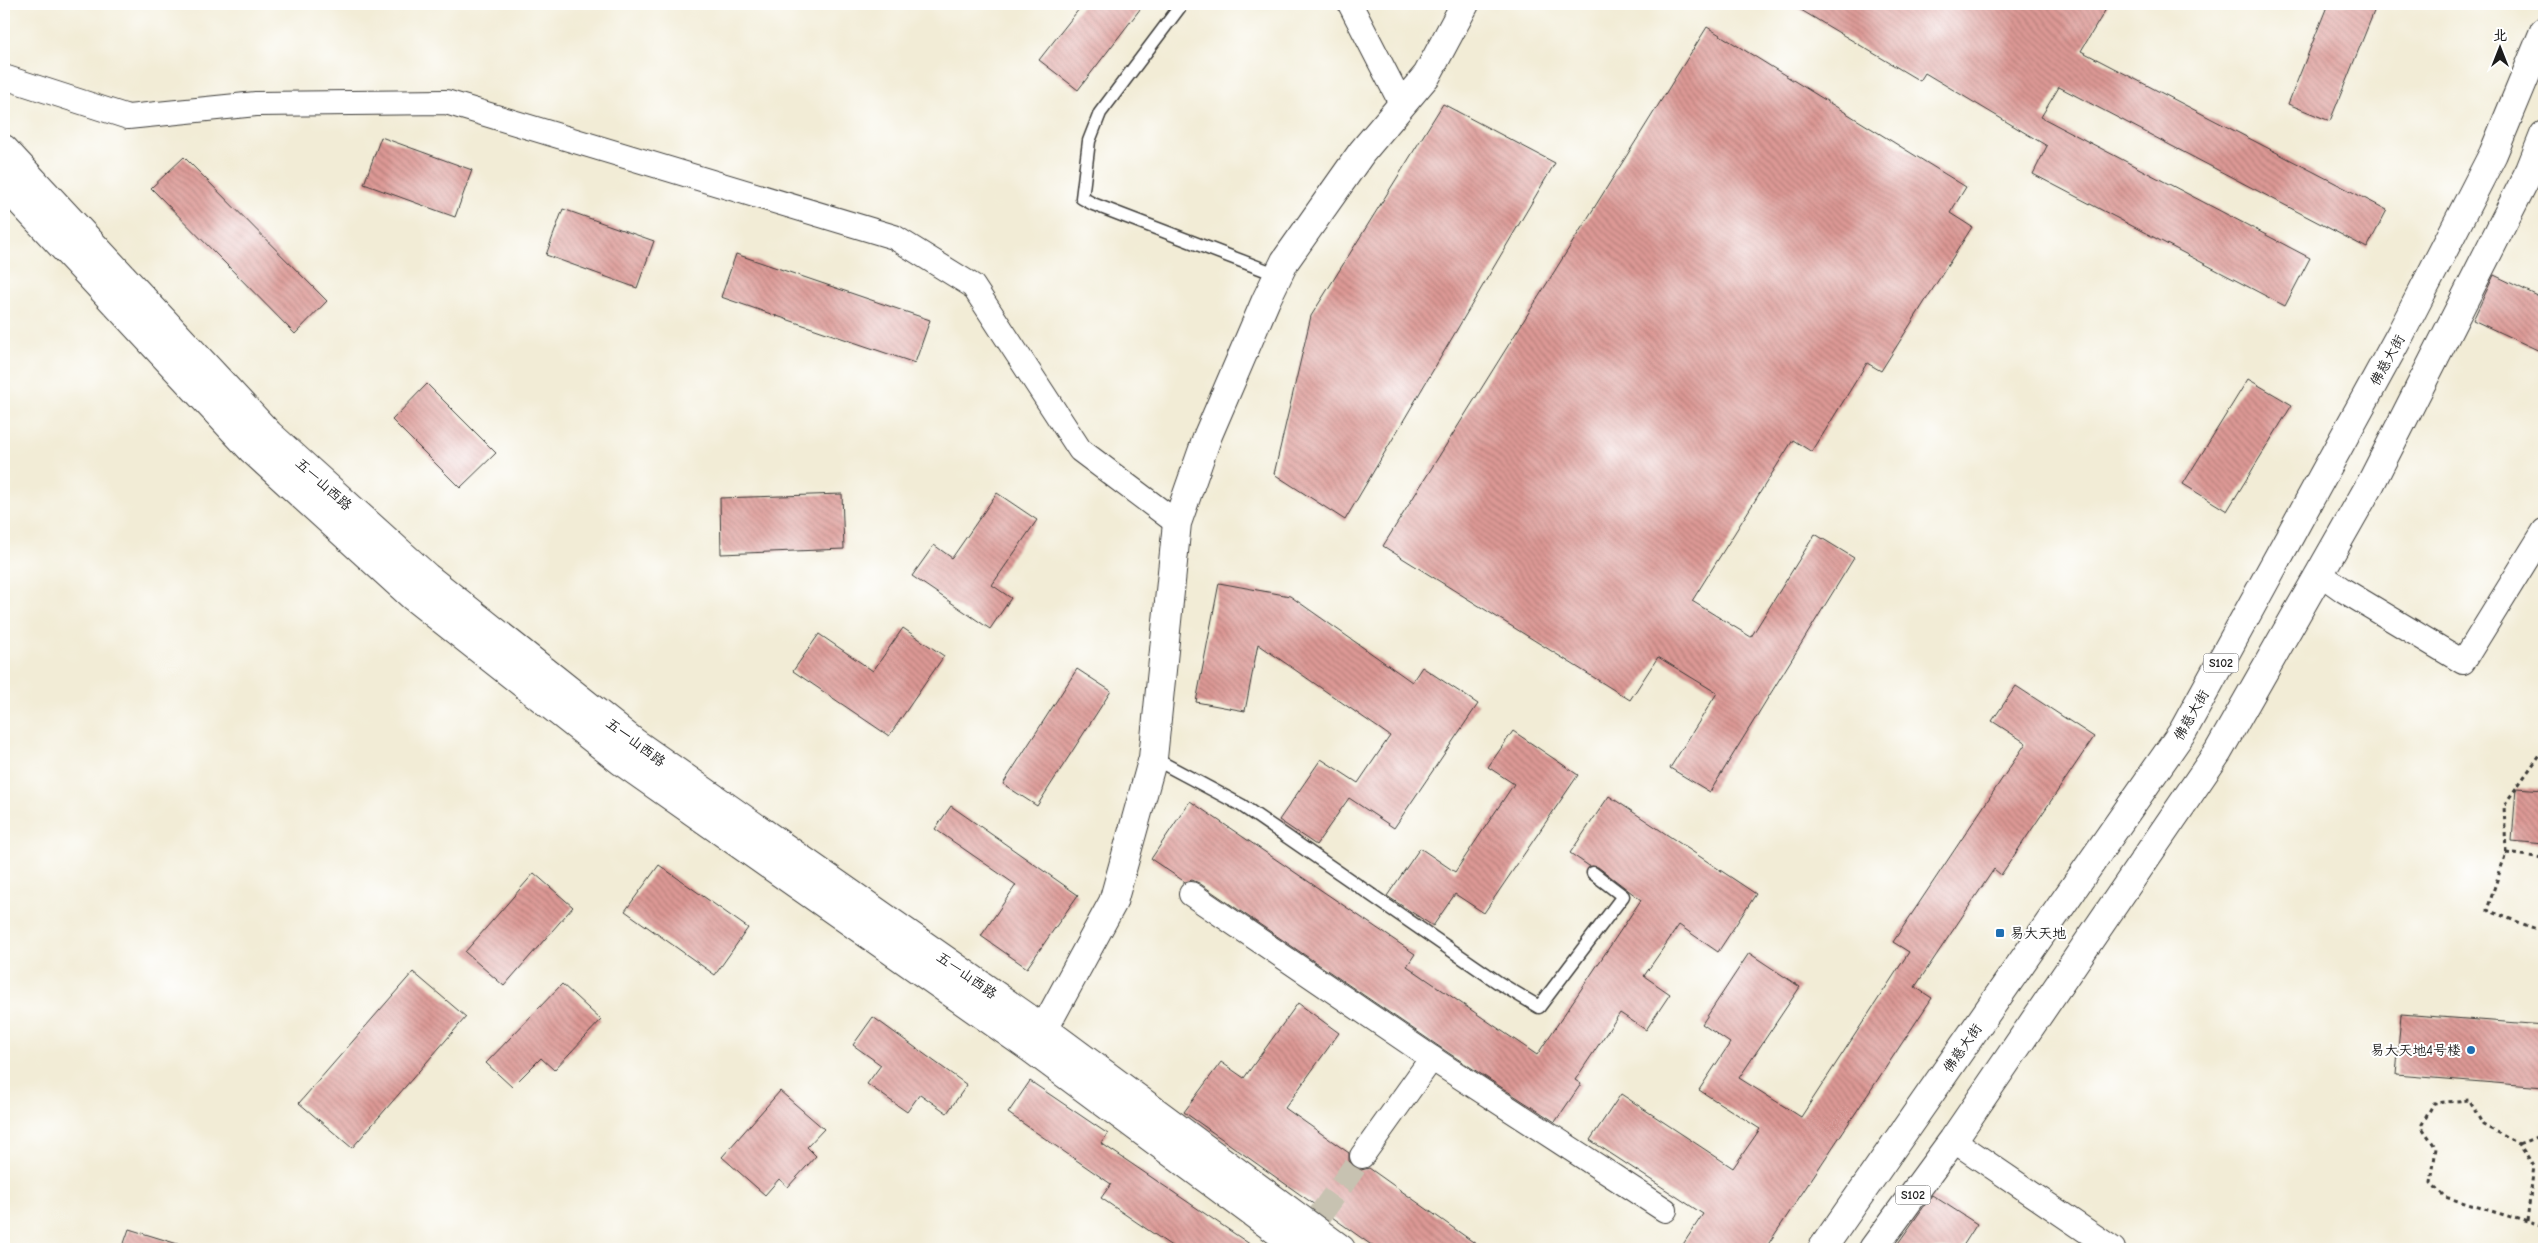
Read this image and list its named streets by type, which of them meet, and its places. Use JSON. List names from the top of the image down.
{
  "streets": {
    "main road": ["佛慈大街", "五一山西路", "S102"]
  },
  "places": {
    "transit": ["易大天地"],
    "other": ["易大天地4号楼"]
  },
  "north": "top"
}
